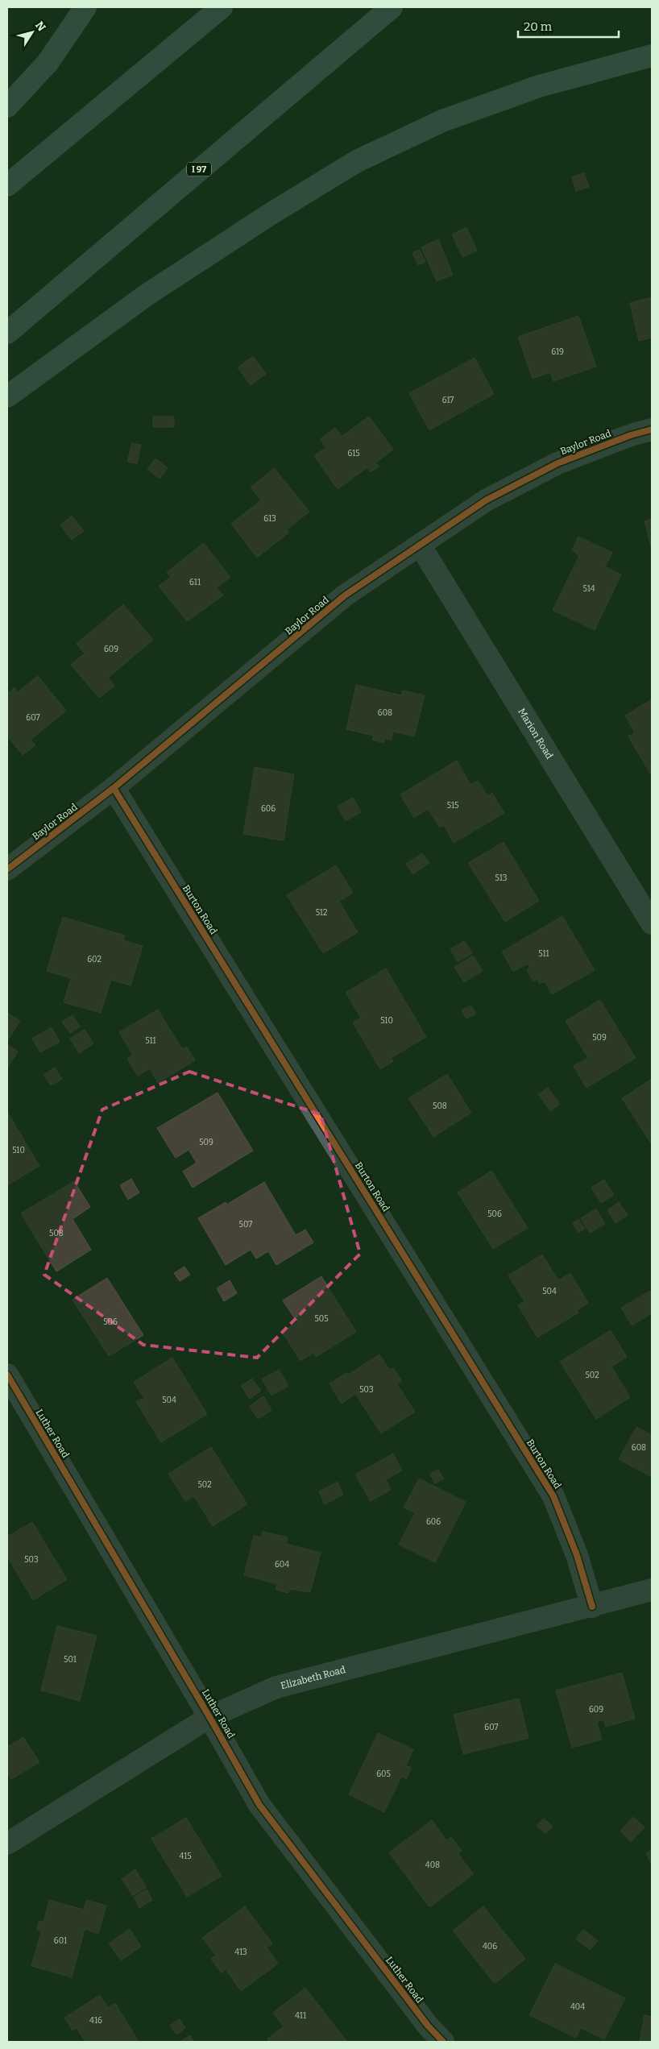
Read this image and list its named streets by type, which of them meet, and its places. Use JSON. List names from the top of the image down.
{
  "streets": {
    "highway": ["I 97"],
    "street": [
      "Baylor Road",
      "Marion Road",
      "Burton Road",
      "Luther Road",
      "Elizabeth Road"
    ]
  },
  "crossings": [
    ["Baylor Road", "Marion Road"],
    ["Baylor Road", "Burton Road"],
    ["Burton Road", "Elizabeth Road"],
    ["Luther Road", "Elizabeth Road"]
  ],
  "house_numbers": [
    "619",
    "617",
    "615",
    "613",
    "611",
    "514",
    "609",
    "608",
    "607",
    "515",
    "606",
    "513",
    "512",
    "511",
    "602",
    "510",
    "509",
    "511",
    "508",
    "509",
    "510",
    "506",
    "507",
    "508",
    "504",
    "505",
    "506",
    "502",
    "503",
    "504",
    "608",
    "502",
    "606",
    "503",
    "604",
    "501",
    "609",
    "607",
    "605",
    "415",
    "408",
    "601",
    "406",
    "413",
    "404",
    "411",
    "416"
  ],
  "scale_bar": "20 m",
  "north": "top right"
}
